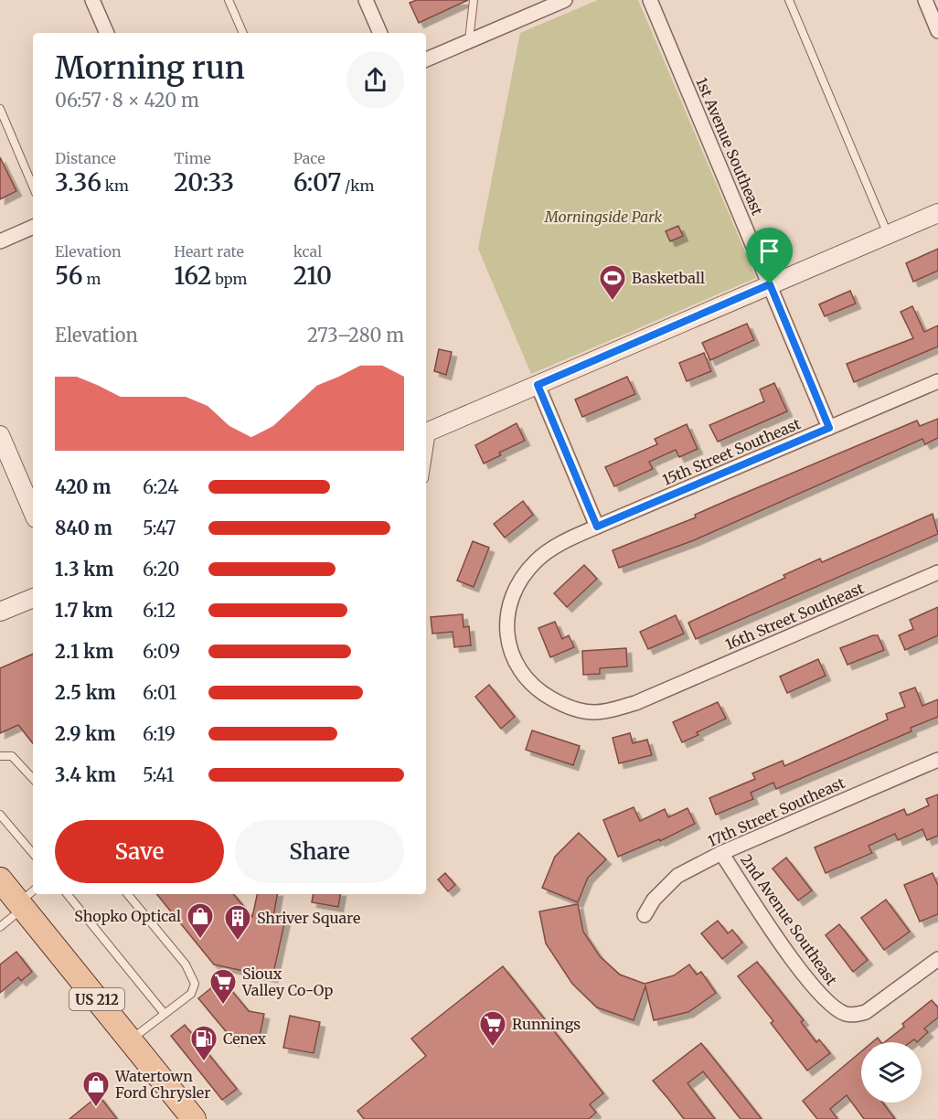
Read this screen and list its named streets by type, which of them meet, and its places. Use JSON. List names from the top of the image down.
{
  "streets": {
    "main road": ["US 212"],
    "street": [
      "1st Avenue Southeast",
      "15th Street Southeast",
      "16th Street Southeast",
      "17th Street Southeast",
      "2nd Avenue Southeast"
    ]
  },
  "crossings": [
    ["1st Avenue Southeast", "15th Street Southeast"],
    ["15th Street Southeast", "16th Street Southeast"],
    ["17th Street Southeast", "2nd Avenue Southeast"]
  ],
  "parks": ["Morningside Park"],
  "places": {
    "sports": ["Basketball"],
    "shop": ["Shopko Optical", "Watertown Ford Chrysler"],
    "building": ["Shriver Square"],
    "supermarket": ["Sioux Valley Co-Op", "Runnings"],
    "fuel station": ["Cenex"]
  },
  "page": {
    "heading": ["Morning run", "06:57 · 8 × 420 m"],
    "stats": [
      ["Distance", "3.36 km"],
      ["Time", "20:33"],
      ["Pace", "6:07 /km"],
      ["Elevation", "56 m"],
      ["Heart rate", "162 bpm"],
      ["kcal", "210"]
    ],
    "chart": ["Elevation", "273–280 m"],
    "list": [
      {
        "name": "420 m",
        "note": "6:24"
      },
      {
        "name": "840 m",
        "note": "5:47"
      },
      {
        "name": "1.3 km",
        "note": "6:20"
      },
      {
        "name": "1.7 km",
        "note": "6:12"
      },
      {
        "name": "2.1 km",
        "note": "6:09"
      },
      {
        "name": "2.5 km",
        "note": "6:01"
      },
      {
        "name": "2.9 km",
        "note": "6:19"
      },
      {
        "name": "3.4 km",
        "note": "5:41"
      }
    ],
    "buttons": ["Save", "Share"]
  }
}
